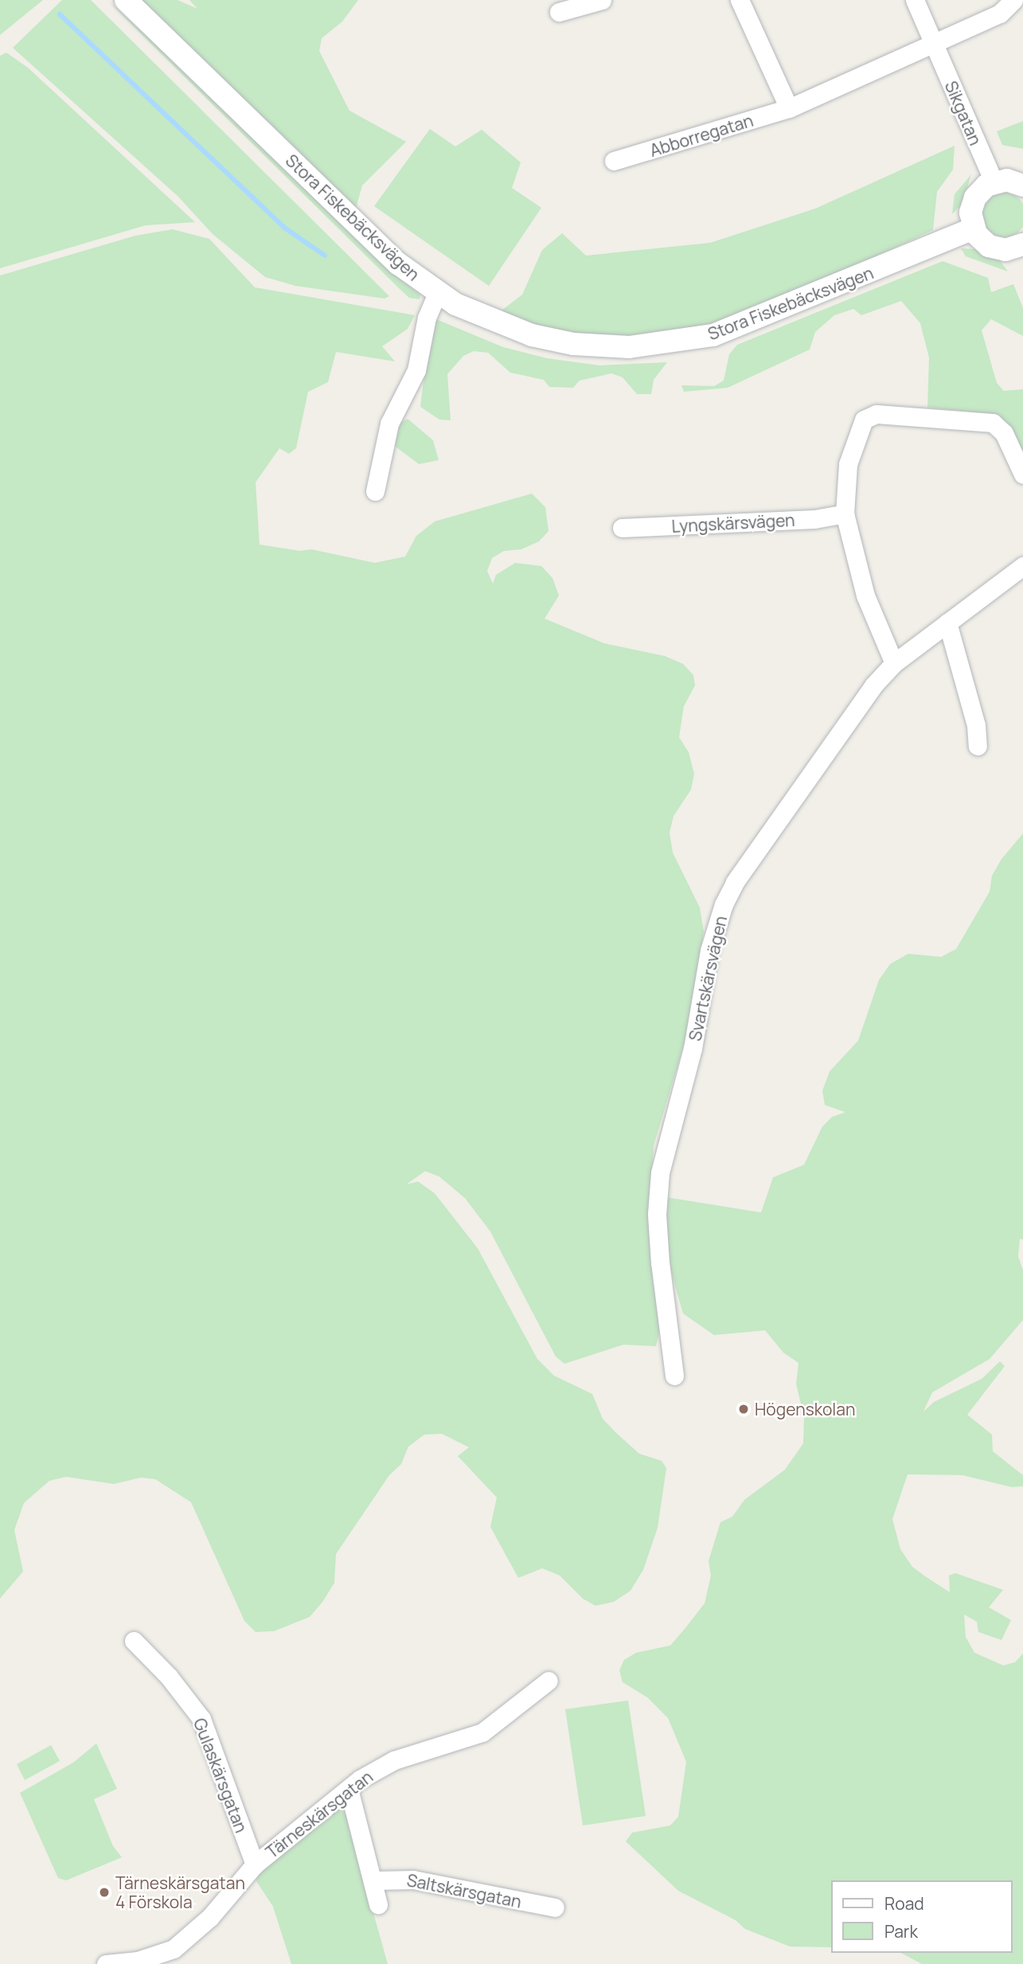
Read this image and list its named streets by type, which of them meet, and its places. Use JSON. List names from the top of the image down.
{
  "streets": {
    "street": [
      "Sikgatan",
      "Abborregatan",
      "Stora Fiskebäcksvägen",
      "Lyngskärsvägen",
      "Svartskärsvägen",
      "Gulaskärsgatan",
      "Tärneskärsgatan",
      "Saltskärsgatan"
    ]
  },
  "crossings": [
    ["Sikgatan", "Abborregatan"],
    ["Gulaskärsgatan", "Tärneskärsgatan"]
  ],
  "places": ["Högenskolan", "Tärneskärsgatan 4 Förskola"],
  "legend": ["Road", "Park"]
}
